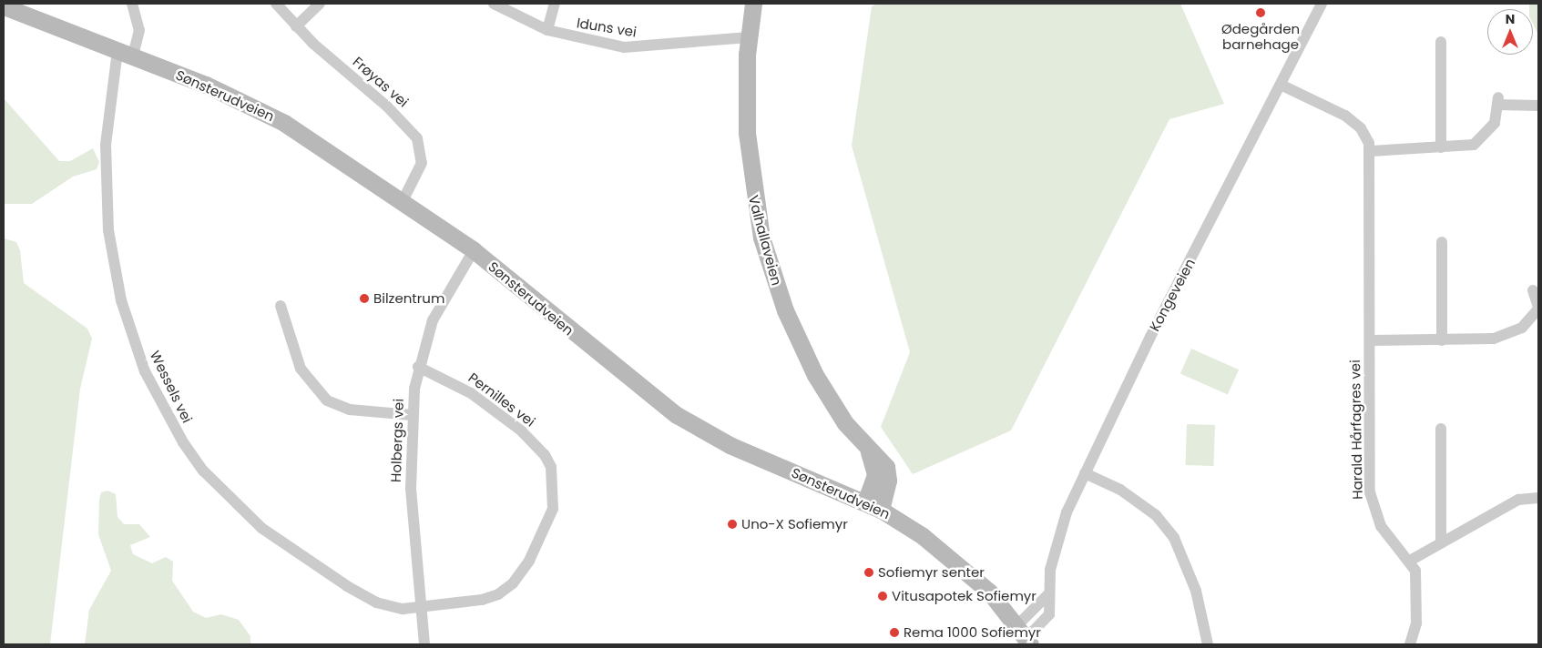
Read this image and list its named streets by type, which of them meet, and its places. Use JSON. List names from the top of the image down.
{
  "streets": {
    "main road": ["Sønsterudveien", "Valhallaveien"],
    "street": [
      "Iduns vei",
      "Frøyas vei",
      "Kongeveien",
      "Wessels vei",
      "Pernilles vei",
      "Harald Hårfagres vei",
      "Holbergs vei"
    ]
  },
  "crossings": [
    ["Iduns vei", "Valhallaveien"],
    ["Frøyas vei", "Sønsterudveien"],
    ["Sønsterudveien", "Valhallaveien"],
    ["Sønsterudveien", "Kongeveien"],
    ["Sønsterudveien", "Wessels vei"],
    ["Sønsterudveien", "Holbergs vei"],
    ["Kongeveien", "Harald Hårfagres vei"],
    ["Wessels vei", "Pernilles vei"],
    ["Wessels vei", "Holbergs vei"],
    ["Pernilles vei", "Holbergs vei"]
  ],
  "places": [
    "Ødegården barnehage",
    "Bilzentrum",
    "Uno-X Sofiemyr",
    "Sofiemyr senter",
    "Vitusapotek Sofiemyr",
    "Rema 1000 Sofiemyr"
  ],
  "north": "top"
}
